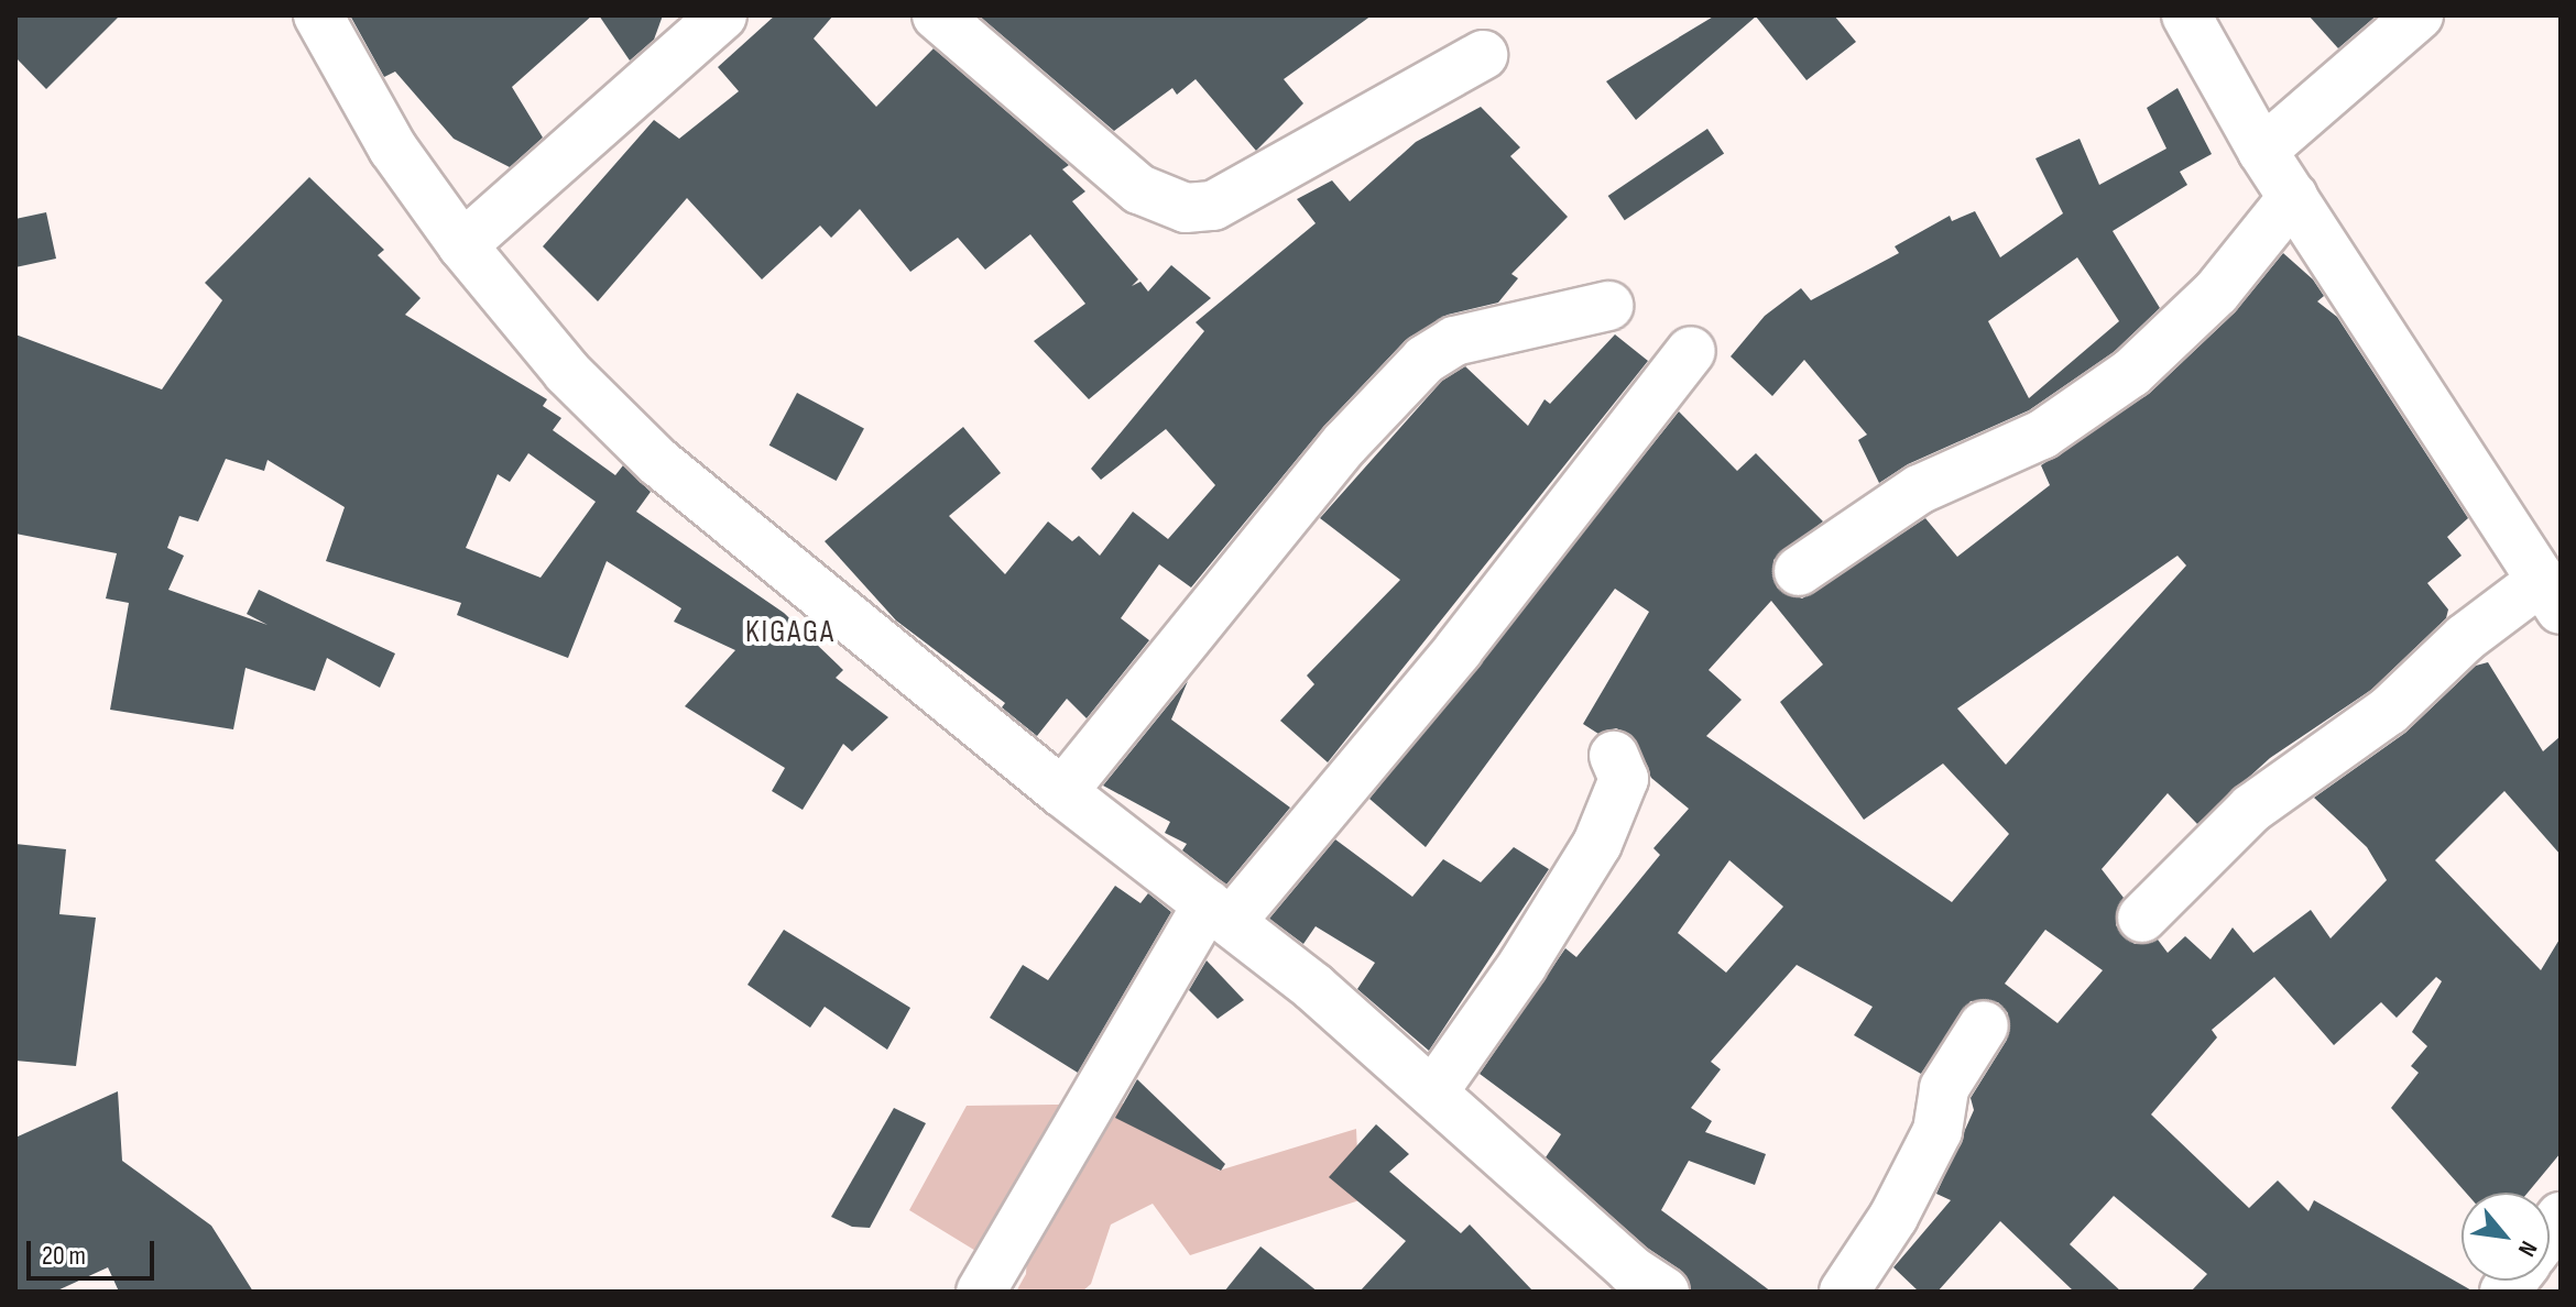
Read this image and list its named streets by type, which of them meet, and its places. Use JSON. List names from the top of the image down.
{
  "districts": ["KIGAGA"],
  "scale_bar": "20 m",
  "north": "bottom right"
}
